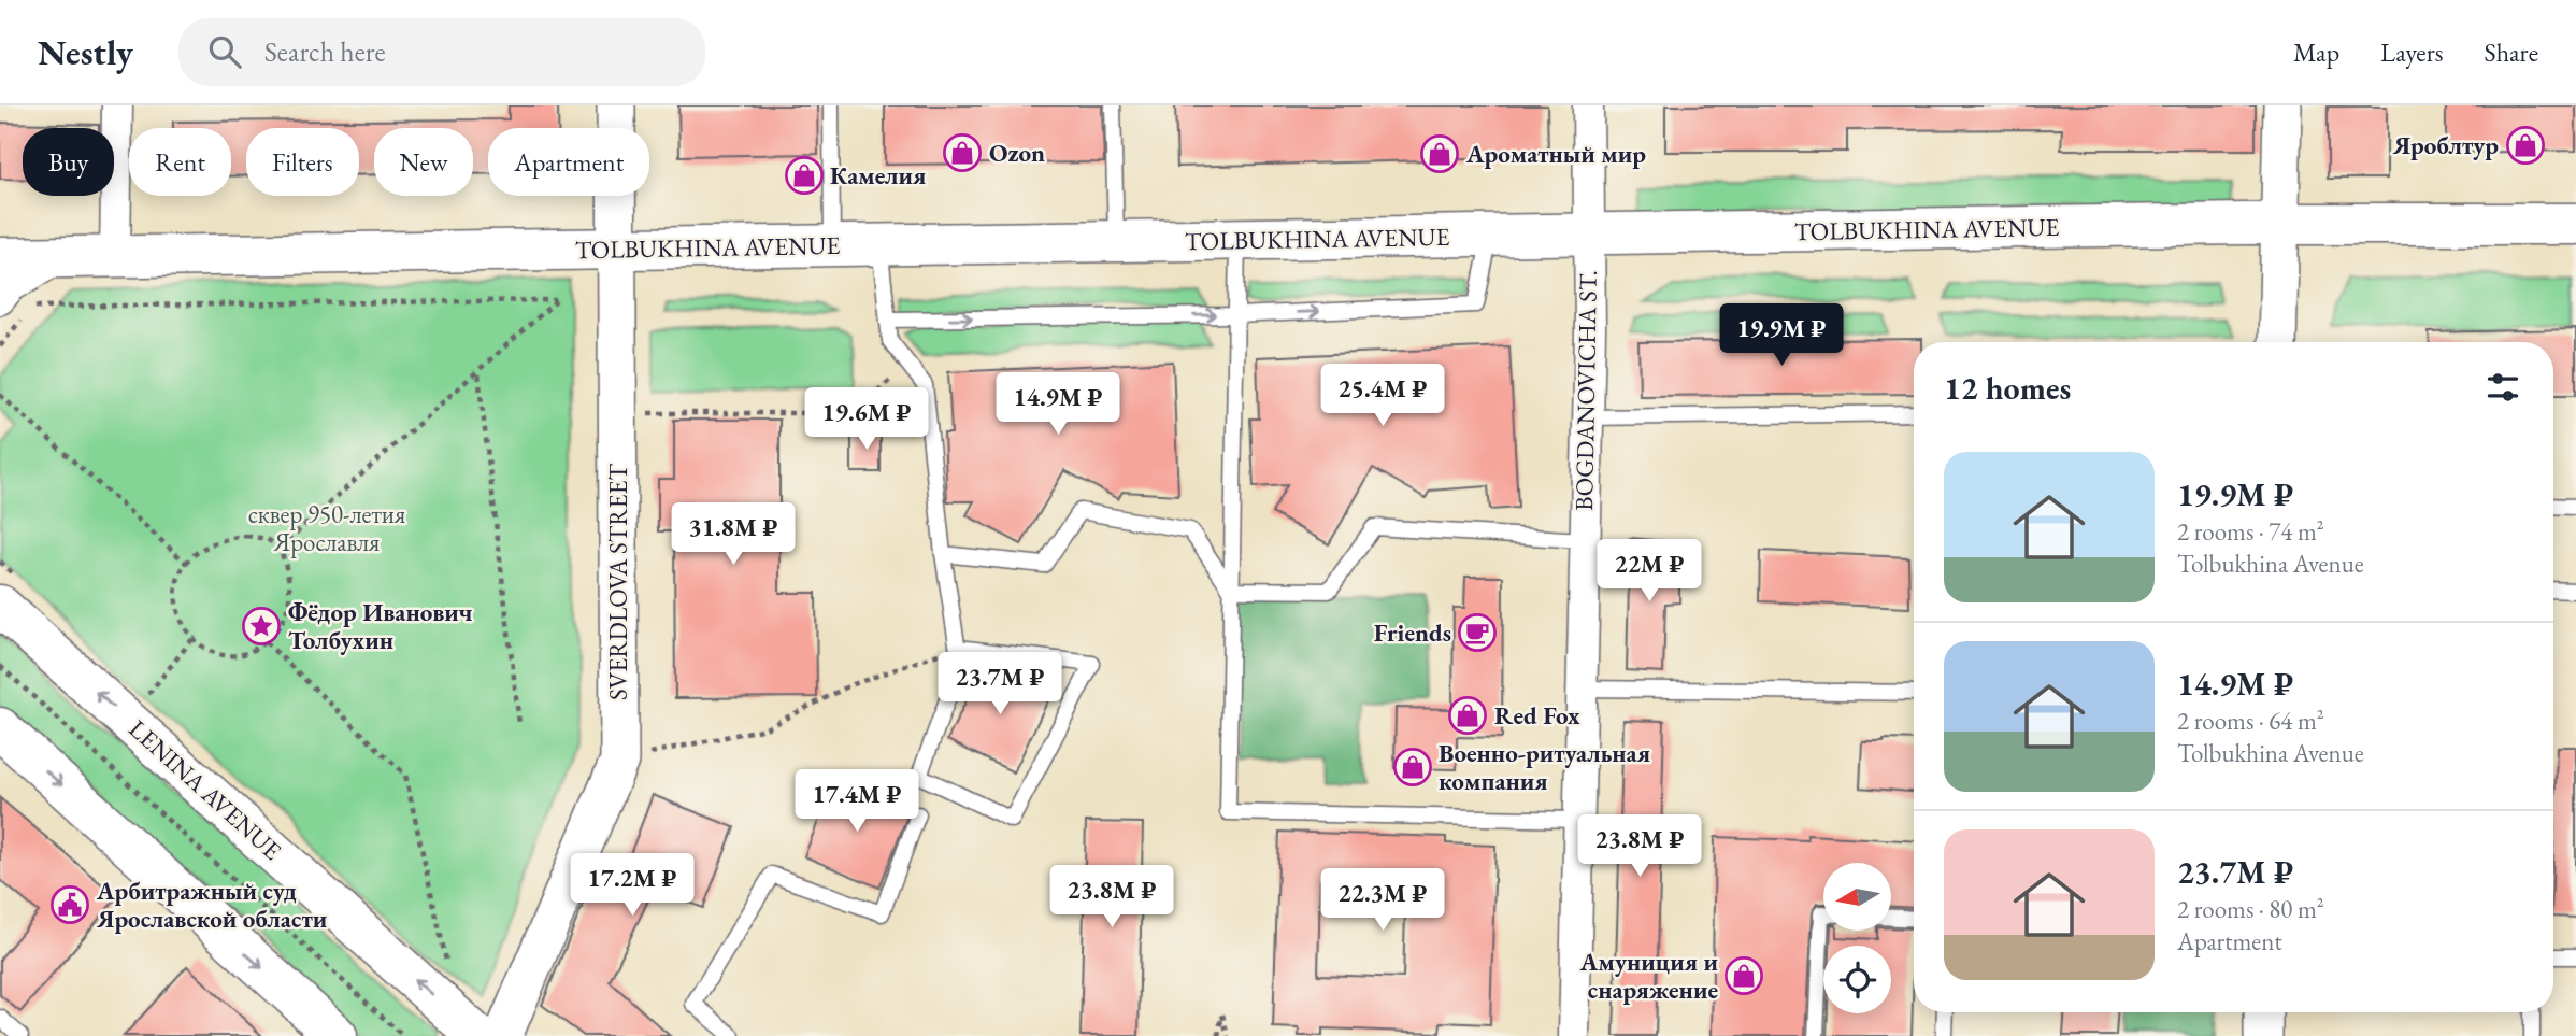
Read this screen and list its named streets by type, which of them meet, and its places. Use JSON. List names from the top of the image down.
{
  "streets": {
    "main road": ["TOLBUKHINA AVENUE", "LENINA AVENUE"],
    "street": ["BOGDANOVICHA ST.", "SVERDLOVA STREET"]
  },
  "crossings": [
    ["TOLBUKHINA AVENUE", "BOGDANOVICHA ST."],
    ["TOLBUKHINA AVENUE", "SVERDLOVA STREET"]
  ],
  "parks": ["сквер 950-летия Ярославля"],
  "places": {
    "shop": [
      "Яроблтур",
      "Ozon",
      "Ароматный мир",
      "Камелия",
      "Red Fox",
      "Военно-ритуальная компания",
      "Амуниция и снаряжение"
    ],
    "place": ["Фёдор Иванович Толбухин"],
    "cafe": ["Friends"],
    "public building": ["Арбитражный суд Ярославской области"]
  },
  "north": "left",
  "page": {
    "header": "Nestly",
    "search": "Search here",
    "nav": ["Map", "Layers", "Share"],
    "chip": [
      "Buy",
      "Rent",
      "Filters",
      "New",
      "Apartment"
    ],
    "price": [
      "19.9M ₽",
      "25.4M ₽",
      "14.9M ₽",
      "19.6M ₽",
      "31.8M ₽",
      "22M ₽",
      "23.7M ₽",
      "17.4M ₽",
      "23.8M ₽",
      "17.2M ₽",
      "23.8M ₽",
      "22.3M ₽"
    ],
    "heading": "12 homes",
    "list": [
      {
        "name": "19.9M ₽",
        "note": "2 rooms · 74 m² · Tolbukhina Avenue"
      },
      {
        "name": "14.9M ₽",
        "note": "2 rooms · 64 m² · Tolbukhina Avenue"
      },
      {
        "name": "23.7M ₽",
        "note": "2 rooms · 80 m² · Apartment"
      }
    ]
  }
}
